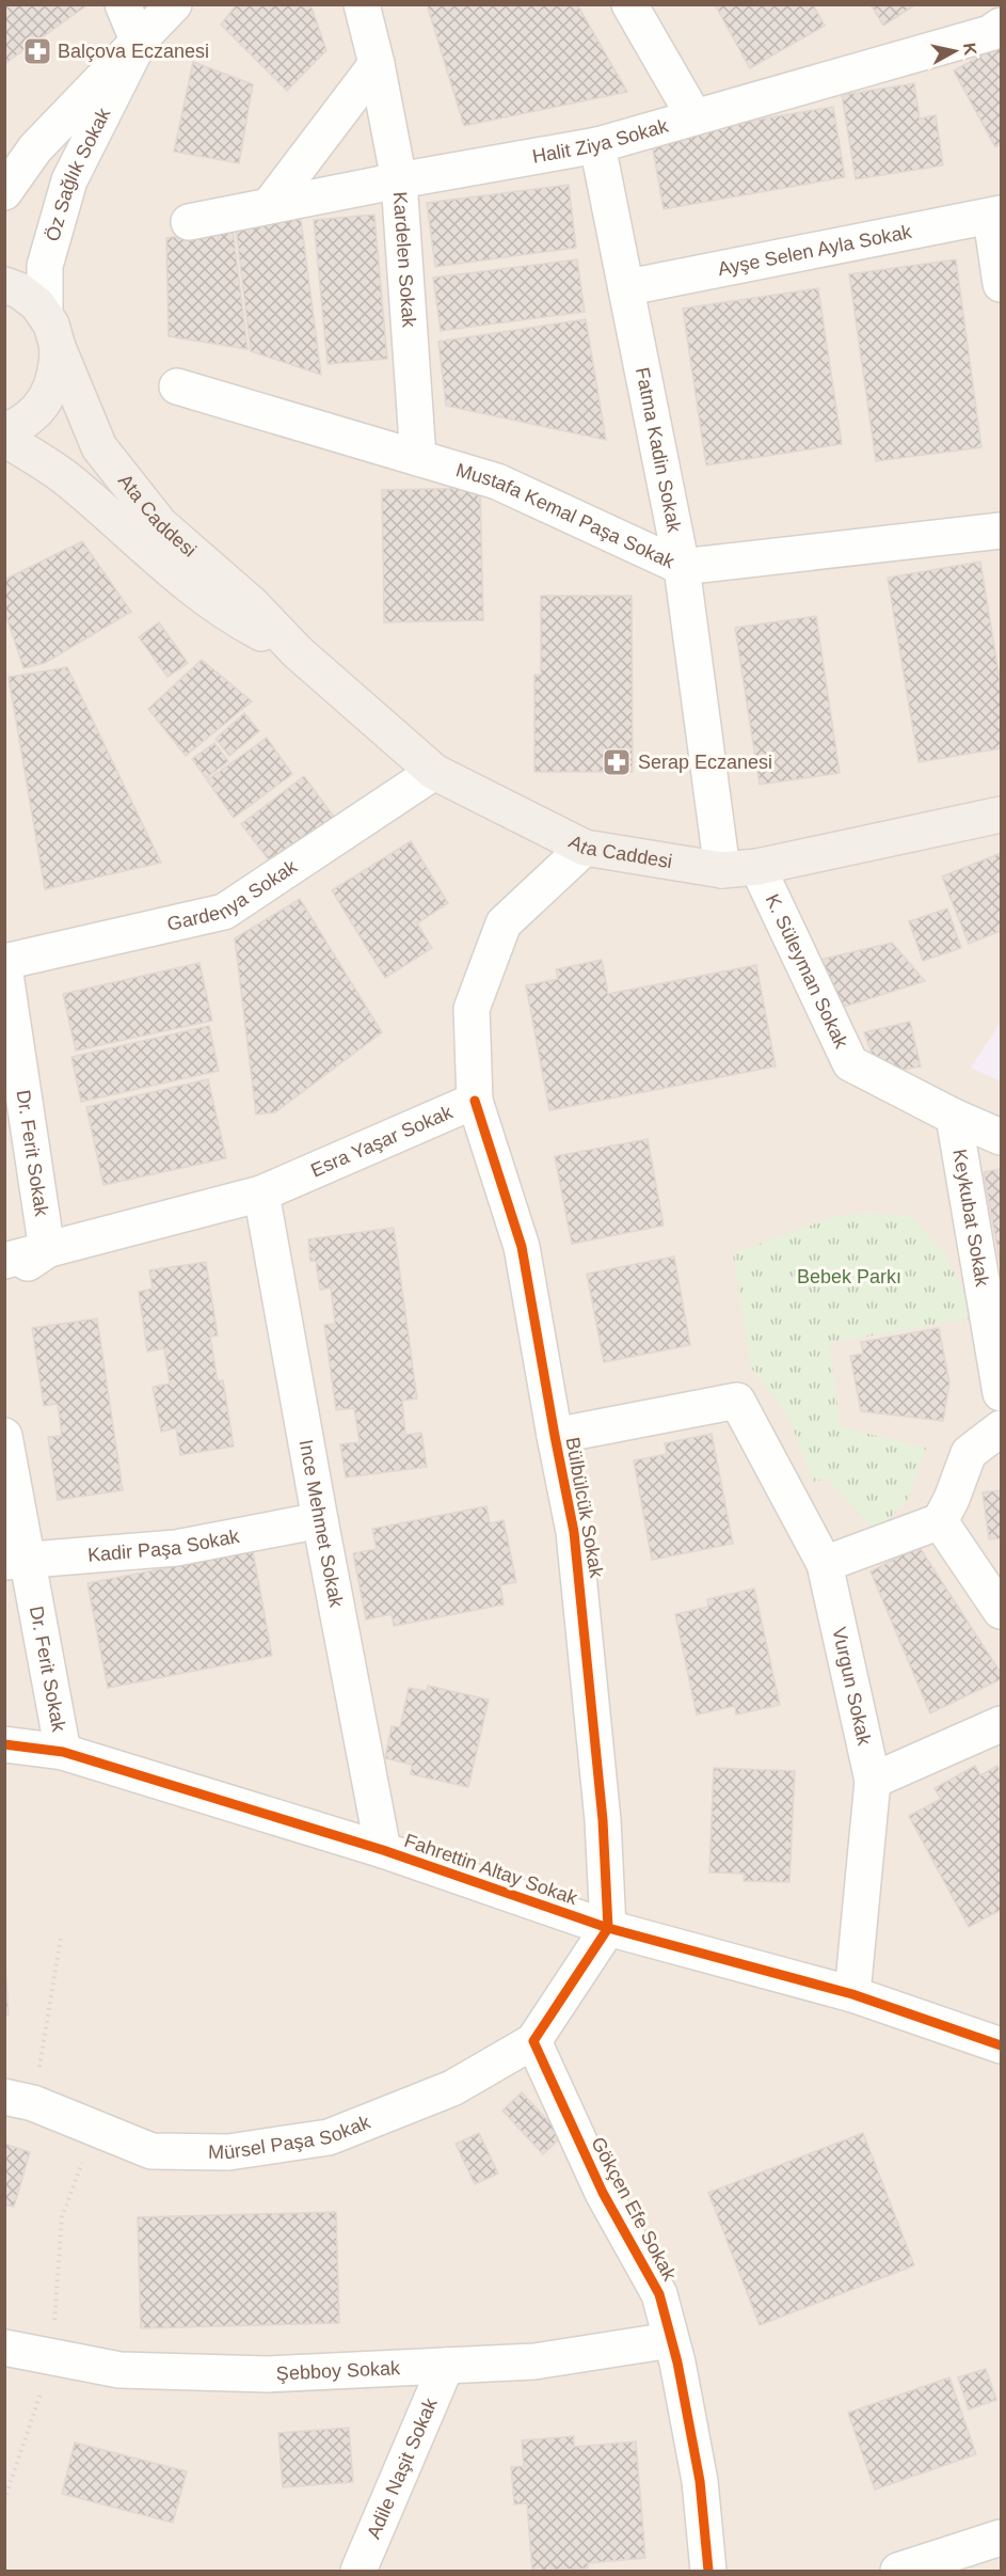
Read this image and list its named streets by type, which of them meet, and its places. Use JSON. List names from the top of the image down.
{
  "streets": {
    "main road": ["Ata Caddesi"],
    "street": [
      "Halit Ziya Sokak",
      "Öz Sağlık Sokak",
      "Ayşe Selen Ayla Sokak",
      "Kardelen Sokak",
      "Fatma Kadin Sokak",
      "Mustafa Kemal Paşa Sokak",
      "Gardenya Sokak",
      "K. Süleyman Sokak",
      "Esra Yaşar Sokak",
      "Dr. Ferit Sokak",
      "Keykubat Sokak",
      "Bülbülcük Sokak",
      "Ince Mehmet Sokak",
      "Kadir Paşa Sokak",
      "Vurgun Sokak",
      "Fahrettin Altay Sokak",
      "Mürsel Paşa Sokak",
      "Gökçen Efe Sokak",
      "Şebboy Sokak",
      "Adile Naşit Sokak"
    ]
  },
  "crossings": [
    ["Halit Ziya Sokak", "Kardelen Sokak"],
    ["Halit Ziya Sokak", "Fatma Kadin Sokak"],
    ["Öz Sağlık Sokak", "Ata Caddesi"],
    ["Ayşe Selen Ayla Sokak", "Fatma Kadin Sokak"],
    ["Kardelen Sokak", "Mustafa Kemal Paşa Sokak"],
    ["Fatma Kadin Sokak", "Ata Caddesi"],
    ["Fatma Kadin Sokak", "Mustafa Kemal Paşa Sokak"],
    ["Ata Caddesi", "Gardenya Sokak"],
    ["Ata Caddesi", "K. Süleyman Sokak"],
    ["Ata Caddesi", "Esra Yaşar Sokak"],
    ["K. Süleyman Sokak", "Keykubat Sokak"],
    ["Esra Yaşar Sokak", "Dr. Ferit Sokak"],
    ["Esra Yaşar Sokak", "Bülbülcük Sokak"],
    ["Esra Yaşar Sokak", "Ince Mehmet Sokak"],
    ["Dr. Ferit Sokak", "Kadir Paşa Sokak"],
    ["Dr. Ferit Sokak", "Fahrettin Altay Sokak"],
    ["Bülbülcük Sokak", "Vurgun Sokak"],
    ["Bülbülcük Sokak", "Fahrettin Altay Sokak"],
    ["Ince Mehmet Sokak", "Kadir Paşa Sokak"],
    ["Ince Mehmet Sokak", "Fahrettin Altay Sokak"],
    ["Vurgun Sokak", "Fahrettin Altay Sokak"],
    ["Mürsel Paşa Sokak", "Gökçen Efe Sokak"],
    ["Gökçen Efe Sokak", "Şebboy Sokak"],
    ["Şebboy Sokak", "Adile Naşit Sokak"]
  ],
  "parks": ["Bebek Parkı"],
  "places": {
    "pharmacy": ["Balçova Eczanesi", "Serap Eczanesi"]
  },
  "north": "right"
}
